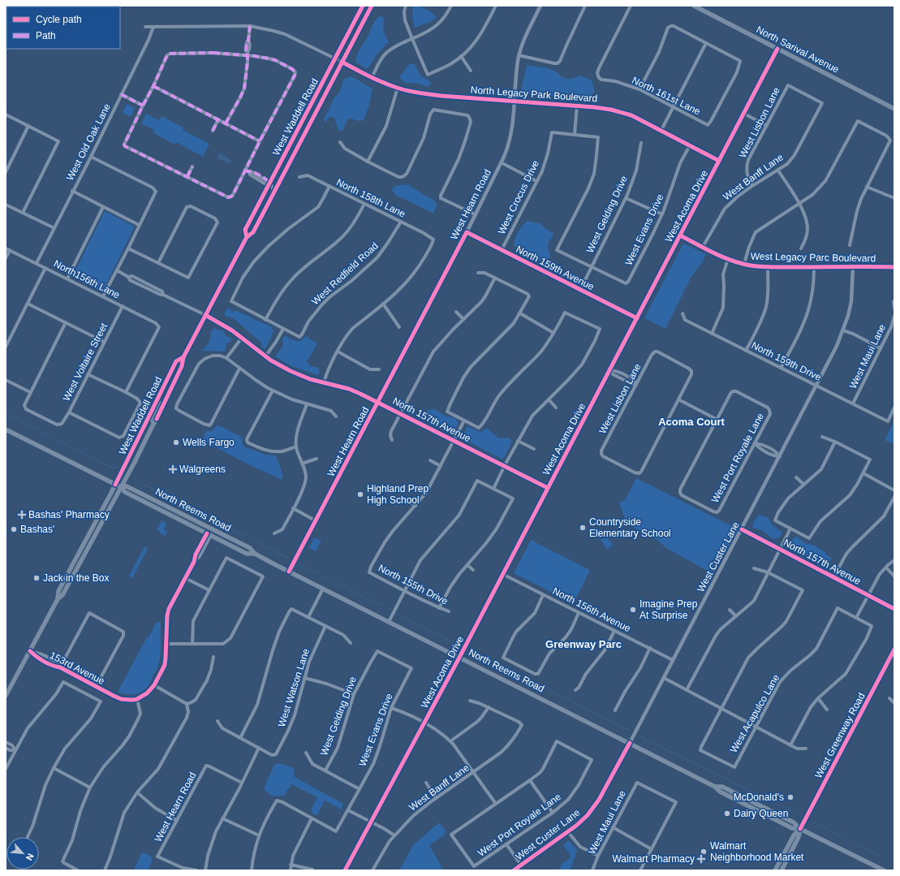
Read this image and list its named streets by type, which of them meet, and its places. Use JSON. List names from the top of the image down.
{
  "streets": {
    "main road": [
      "North Sarival Avenue",
      "West Waddell Road",
      "North Reems Road",
      "West Greenway Road"
    ],
    "street": [
      "North Legacy Park Boulevard",
      "North 161st Lane",
      "West Lisbon Lane",
      "West Old Oak Lane",
      "West Banff Lane",
      "West Crocus Drive",
      "North 158th Lane",
      "West Hearn Road",
      "West Acoma Drive",
      "West Gelding Drive",
      "West Evans Drive",
      "West Legacy Parc Boulevard",
      "North 159th Avenue",
      "West Redfield Road",
      "North156th Lane",
      "West Maui Lane",
      "North 159th Drive",
      "West Voltaire Street",
      "North 157th Avenue",
      "West Port Royale Lane",
      "West Custer Lane",
      "North 155th Drive",
      "North 156th Avenue",
      "153rd Avenue",
      "West Watson Lane",
      "West Acapulco Lane"
    ]
  },
  "crossings": [
    ["North Sarival Avenue", "West Acoma Drive"],
    ["North Legacy Park Boulevard", "West Waddell Road"],
    ["North Legacy Park Boulevard", "West Old Oak Lane"],
    ["North Legacy Park Boulevard", "West Hearn Road"],
    ["North Legacy Park Boulevard", "West Acoma Drive"],
    ["North Legacy Park Boulevard", "West Evans Drive"],
    ["West Waddell Road", "North 157th Avenue"],
    ["West Waddell Road", "North Reems Road"],
    ["West Waddell Road", "153rd Avenue"],
    ["West Lisbon Lane", "West Banff Lane"],
    ["West Old Oak Lane", "North156th Lane"],
    ["West Banff Lane", "West Legacy Parc Boulevard"],
    ["West Crocus Drive", "North 159th Avenue"],
    ["North 158th Lane", "West Redfield Road"],
    ["West Hearn Road", "North 159th Avenue"],
    ["West Hearn Road", "North 157th Avenue"],
    ["West Hearn Road", "North Reems Road"],
    ["West Acoma Drive", "West Legacy Parc Boulevard"],
    ["West Acoma Drive", "North 159th Avenue"],
    ["West Acoma Drive", "North 157th Avenue"],
    ["West Acoma Drive", "North Reems Road"],
    ["West Acoma Drive", "North 156th Avenue"],
    ["West Gelding Drive", "West Evans Drive"],
    ["West Gelding Drive", "North 159th Avenue"],
    ["West Legacy Parc Boulevard", "West Custer Lane"],
    ["North156th Lane", "West Voltaire Street"],
    ["West Maui Lane", "North 159th Drive"],
    ["North 159th Drive", "West Custer Lane"],
    ["North 157th Avenue", "West Custer Lane"],
    ["North Reems Road", "West Custer Lane"],
    ["North Reems Road", "West Greenway Road"],
    ["West Custer Lane", "North 156th Avenue"]
  ],
  "districts": ["Acoma Court", "Greenway Parc"],
  "places": {
    "other": [
      "Wells Fargo",
      "Highland Prep High School",
      "Countryside Elementary School",
      "Bashas'",
      "Jack in the Box",
      "Imagine Prep At Surprise",
      "McDonald's",
      "Dairy Queen",
      "Walmart Neighborhood Market"
    ],
    "health": ["Walgreens", "Bashas' Pharmacy", "Walmart Pharmacy"]
  },
  "legend": ["Cycle path", "Path"],
  "north": "bottom right"
}
